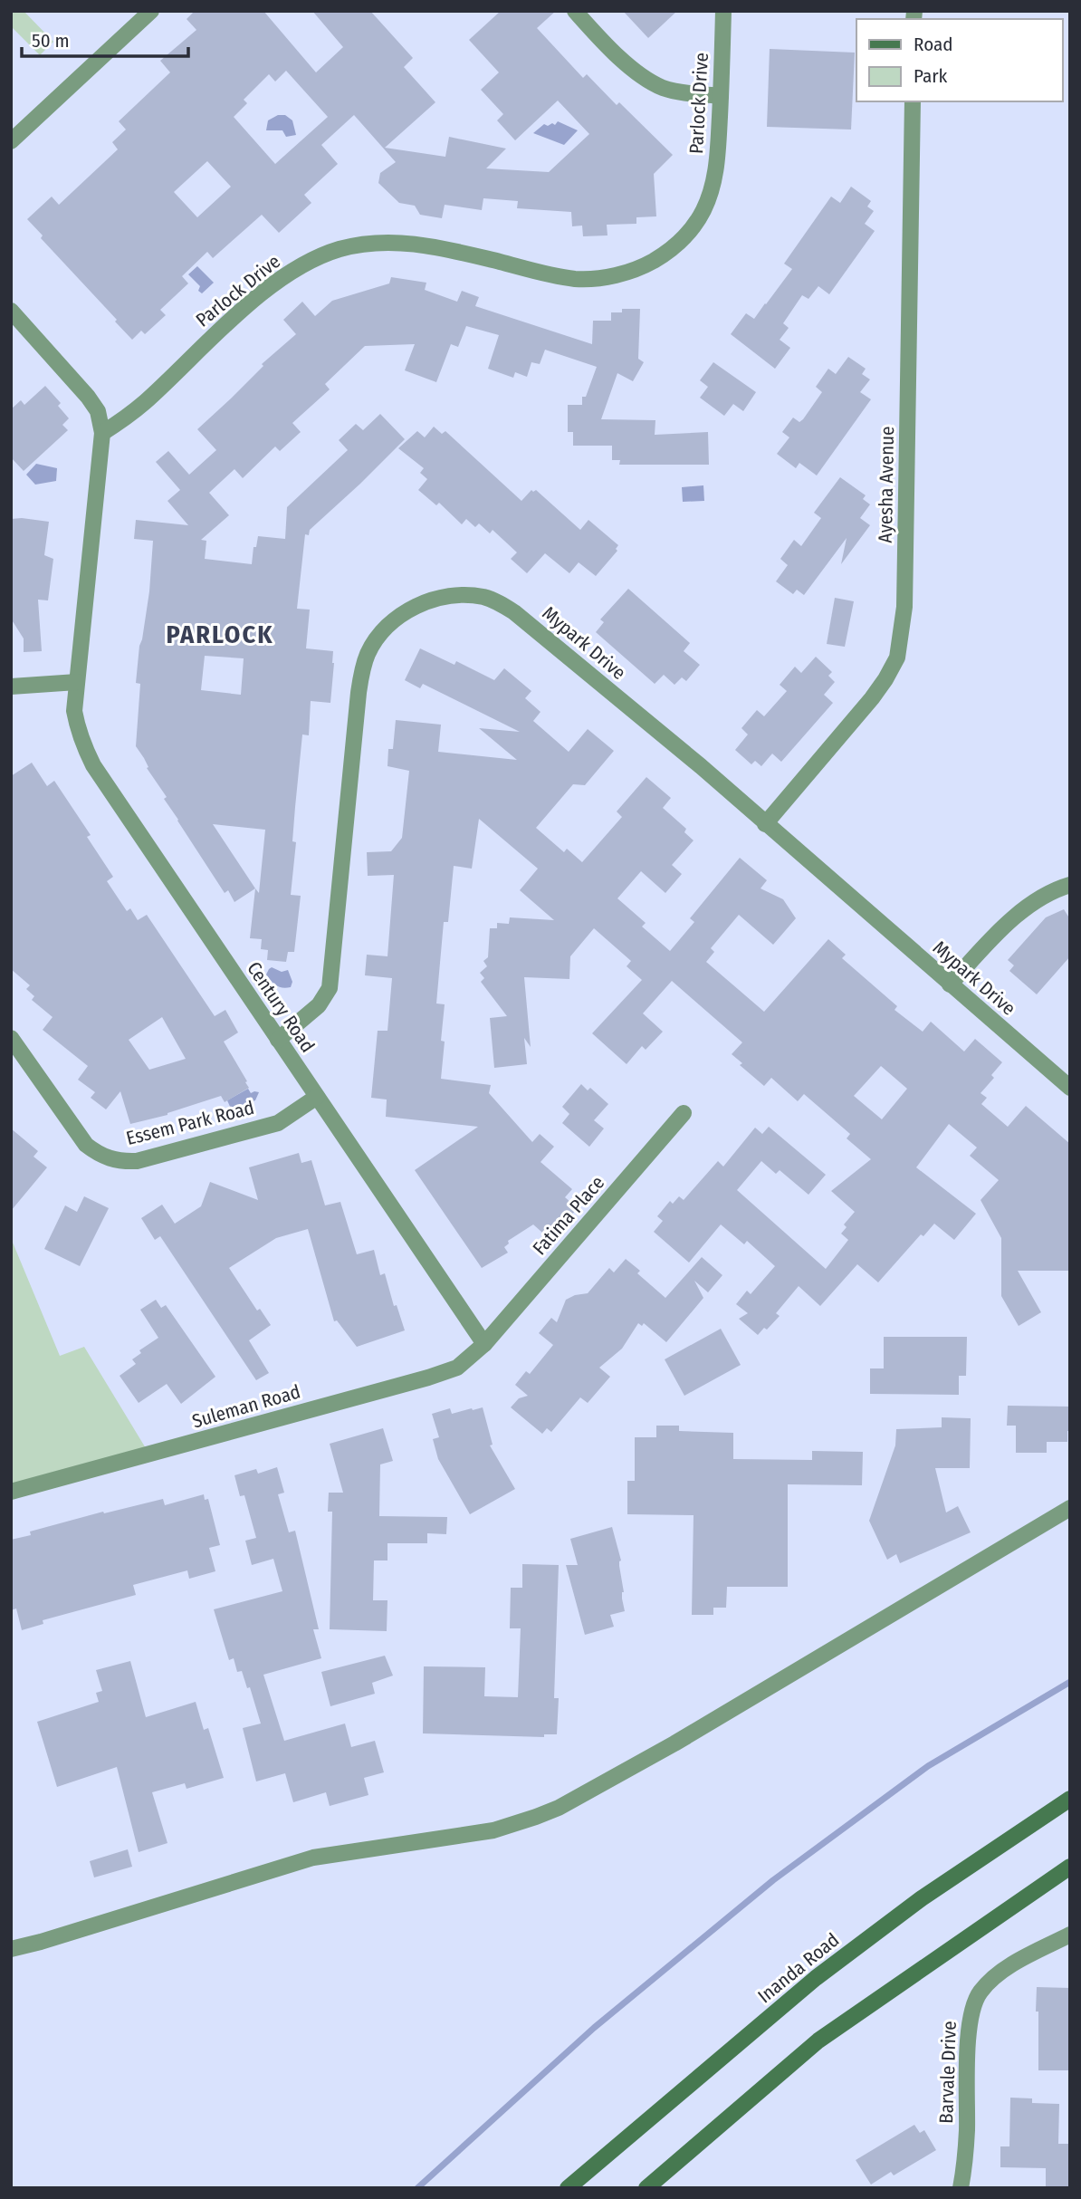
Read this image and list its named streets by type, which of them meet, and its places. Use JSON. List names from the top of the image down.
{
  "streets": {
    "main road": ["Inanda Road"],
    "street": [
      "Parlock Drive",
      "Ayesha Avenue",
      "Mypark Drive",
      "Century Road",
      "Essem Park Road",
      "Fatima Place",
      "Suleman Road",
      "Barvale Drive"
    ]
  },
  "crossings": [
    ["Ayesha Avenue", "Mypark Drive"],
    ["Mypark Drive", "Century Road"],
    ["Century Road", "Essem Park Road"],
    ["Century Road", "Fatima Place"],
    ["Century Road", "Suleman Road"],
    ["Fatima Place", "Suleman Road"]
  ],
  "districts": ["PARLOCK"],
  "legend": ["Road", "Park"],
  "scale_bar": "50 m"
}
